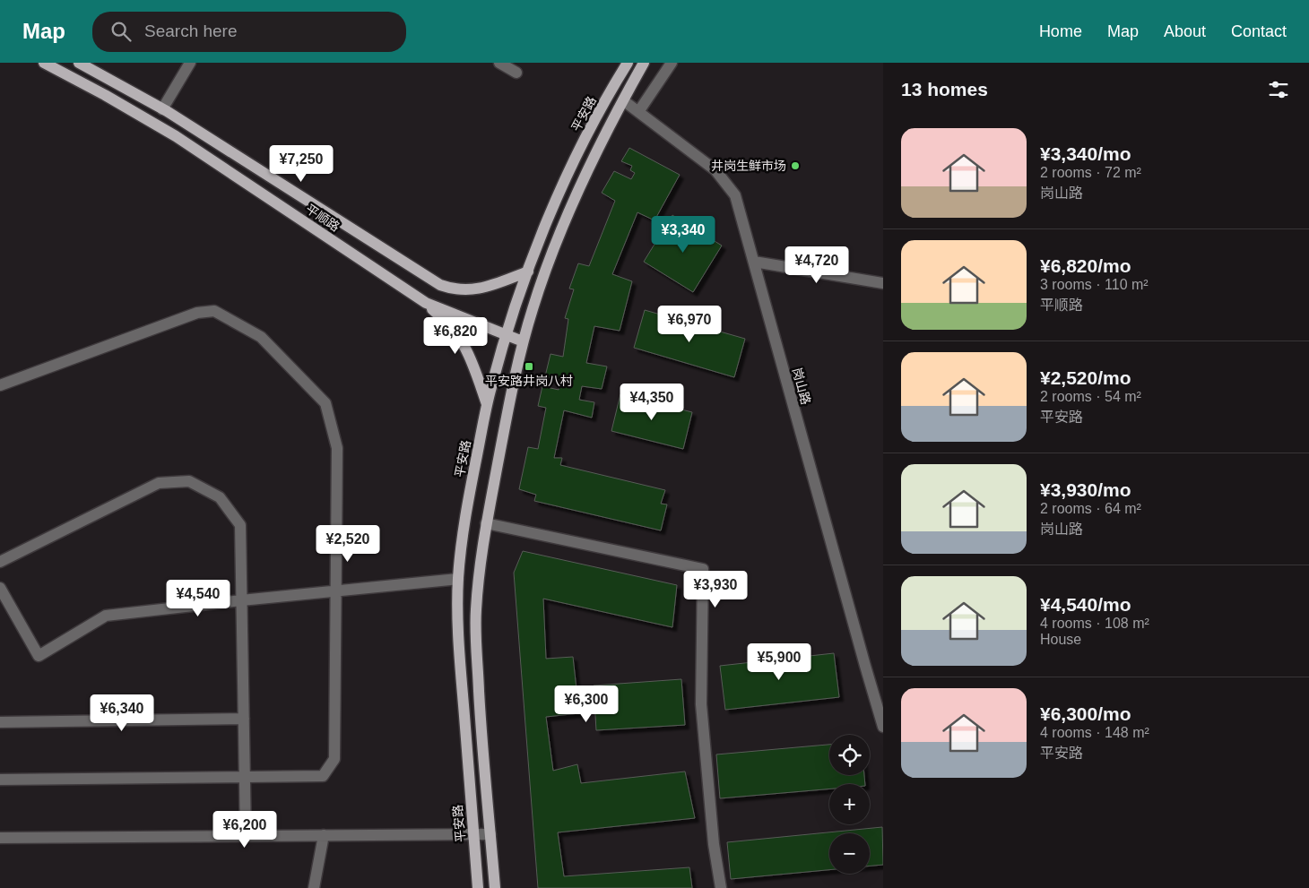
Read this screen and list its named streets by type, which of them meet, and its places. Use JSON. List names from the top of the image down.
{
  "streets": {
    "main road": ["平安路", "平顺路"],
    "street": ["岗山路"]
  },
  "crossings": [
    ["平安路", "平顺路"]
  ],
  "places": {
    "other": ["井岗生鲜市场"],
    "transit": ["平安路井岗八村"]
  },
  "page": {
    "header": "Map",
    "search": "Search here",
    "nav": [
      "Home",
      "Map",
      "About",
      "Contact"
    ],
    "heading": "13 homes",
    "list": [
      {
        "name": "¥3,340/mo",
        "note": "2 rooms · 72 m² · 岗山路"
      },
      {
        "name": "¥6,820/mo",
        "note": "3 rooms · 110 m² · 平顺路"
      },
      {
        "name": "¥2,520/mo",
        "note": "2 rooms · 54 m² · 平安路"
      },
      {
        "name": "¥3,930/mo",
        "note": "2 rooms · 64 m² · 岗山路"
      },
      {
        "name": "¥4,540/mo",
        "note": "4 rooms · 108 m² · House"
      },
      {
        "name": "¥6,300/mo",
        "note": "4 rooms · 148 m² · 平安路"
      }
    ],
    "price": [
      "¥7,250",
      "¥3,340",
      "¥4,720",
      "¥6,970",
      "¥6,820",
      "¥4,350",
      "¥2,520",
      "¥3,930",
      "¥4,540",
      "¥5,900",
      "¥6,300",
      "¥6,340",
      "¥6,200"
    ],
    "map_buttons": ["+", "−"]
  }
}
